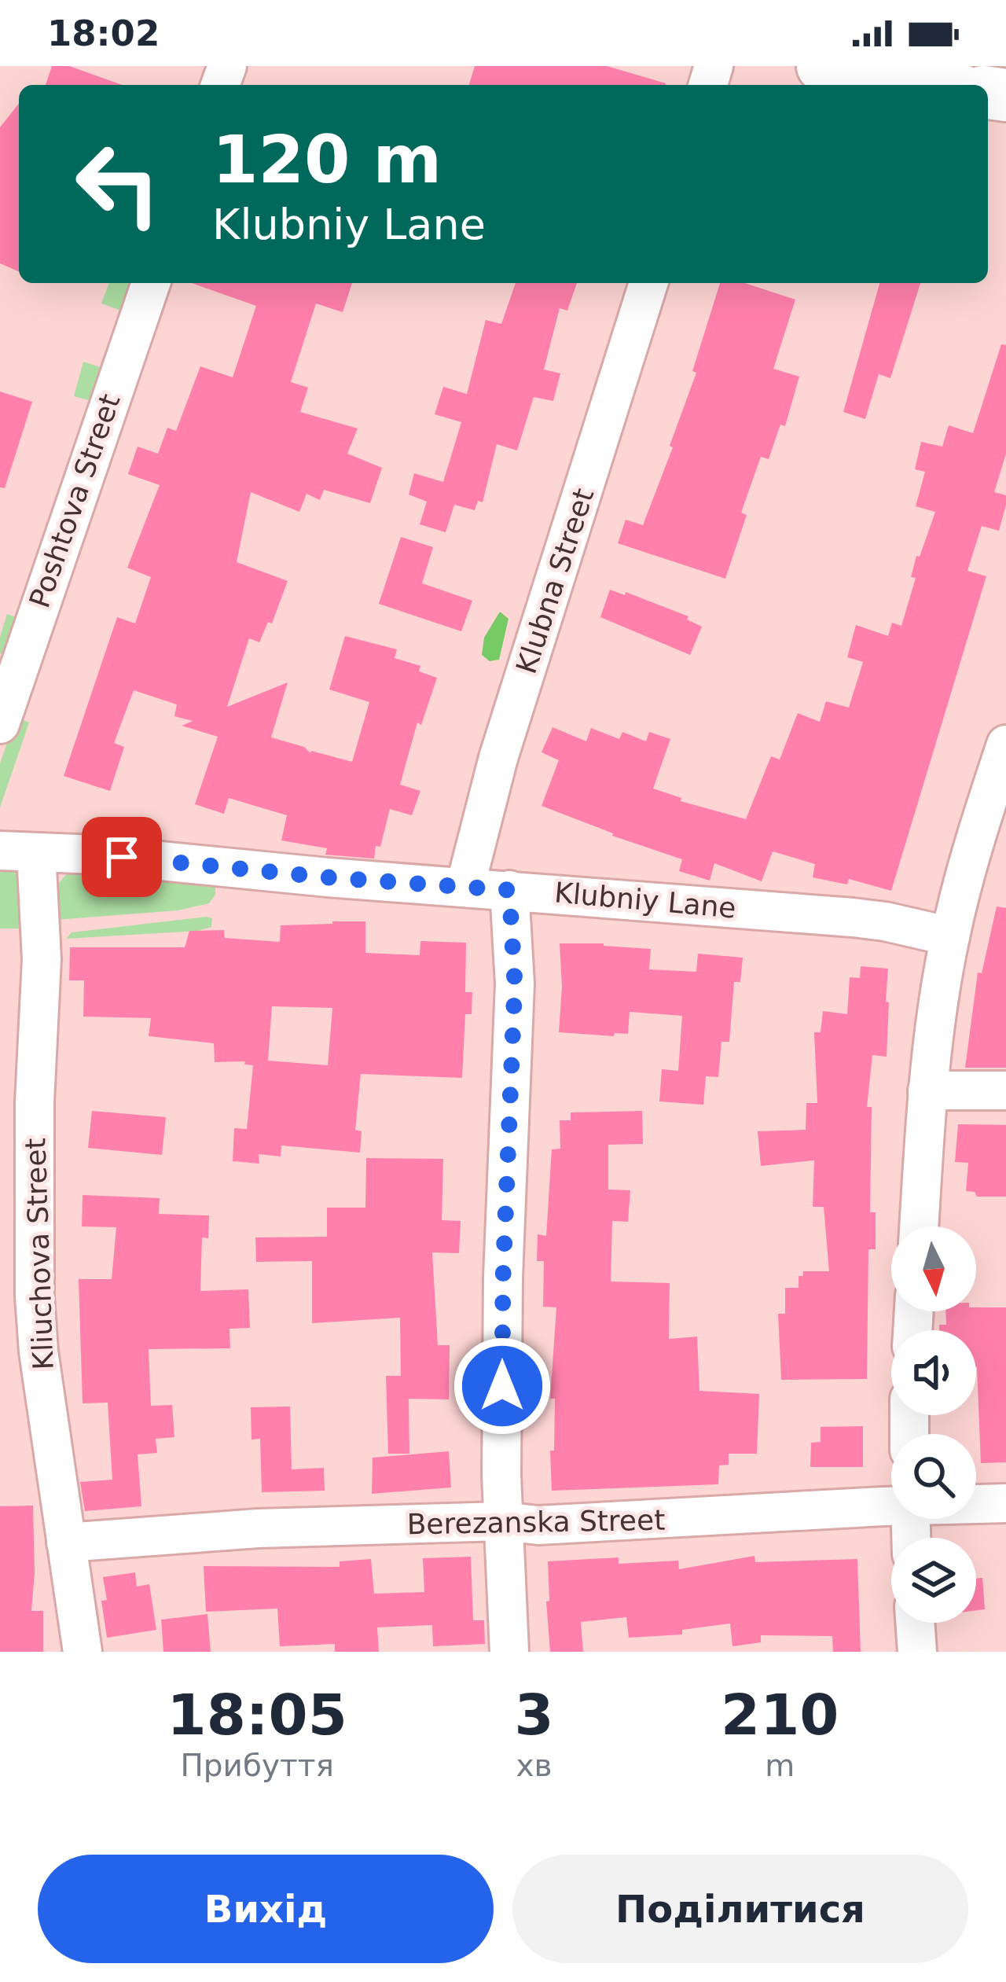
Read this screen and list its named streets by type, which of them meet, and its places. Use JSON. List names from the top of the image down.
{
  "streets": {
    "street": [
      "Poshtova Street",
      "Klubna Street",
      "Klubniy Lane",
      "Kliuchova Street",
      "Berezanska Street"
    ]
  },
  "crossings": [
    ["Klubna Street", "Klubniy Lane"],
    ["Klubniy Lane", "Kliuchova Street"],
    ["Kliuchova Street", "Berezanska Street"]
  ],
  "north": "bottom",
  "page": {
    "status": "18:02",
    "turn": ["120 m", "Klubniy Lane"],
    "eta": [
      "18:05",
      "Прибуття",
      "3",
      "хв",
      "210",
      "m"
    ],
    "buttons": ["Вихід", "Поділитися"]
  }
}
